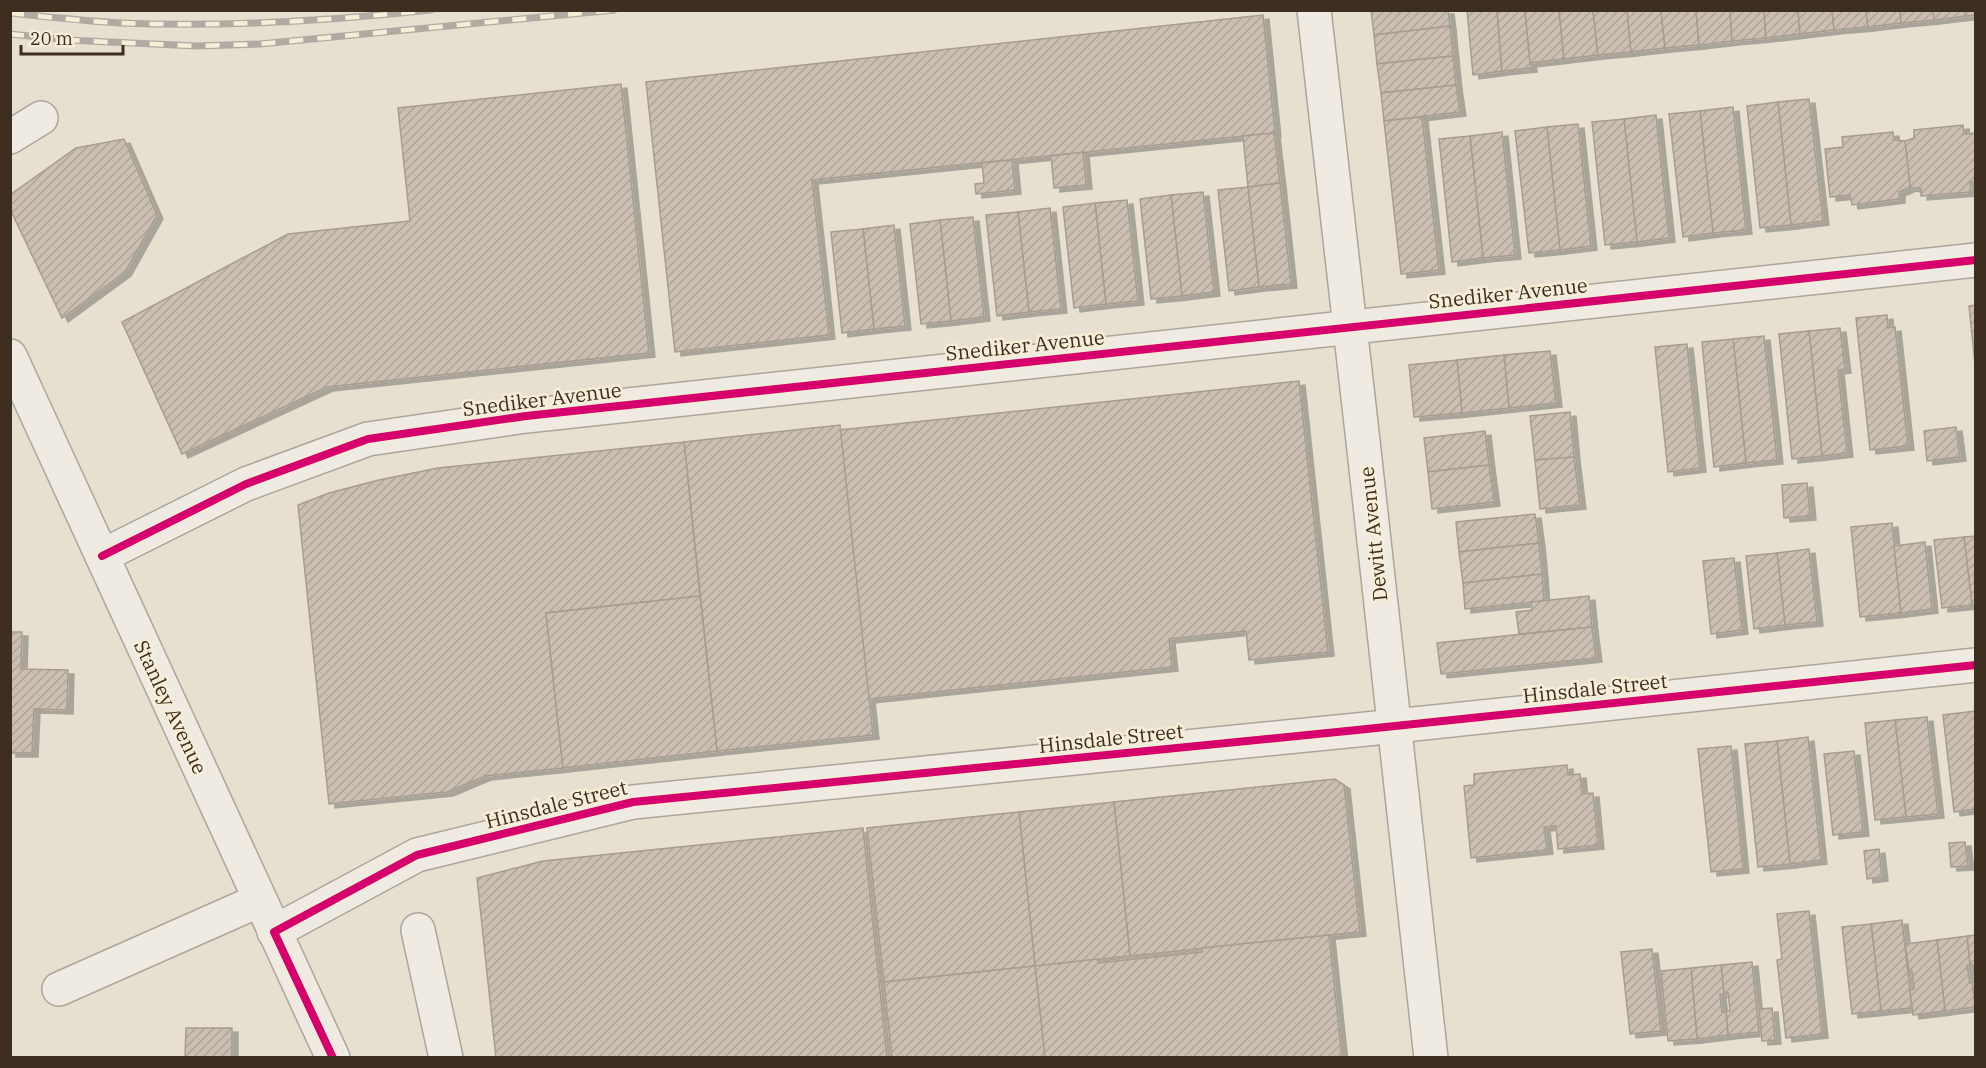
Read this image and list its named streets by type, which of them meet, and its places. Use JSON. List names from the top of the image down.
{
  "streets": {
    "street": [
      "Snediker Avenue",
      "Dewitt Avenue",
      "Hinsdale Street",
      "Stanley Avenue"
    ]
  },
  "crossings": [
    ["Snediker Avenue", "Dewitt Avenue"],
    ["Snediker Avenue", "Stanley Avenue"],
    ["Dewitt Avenue", "Hinsdale Street"],
    ["Hinsdale Street", "Stanley Avenue"]
  ],
  "scale_bar": "20 m"
}
